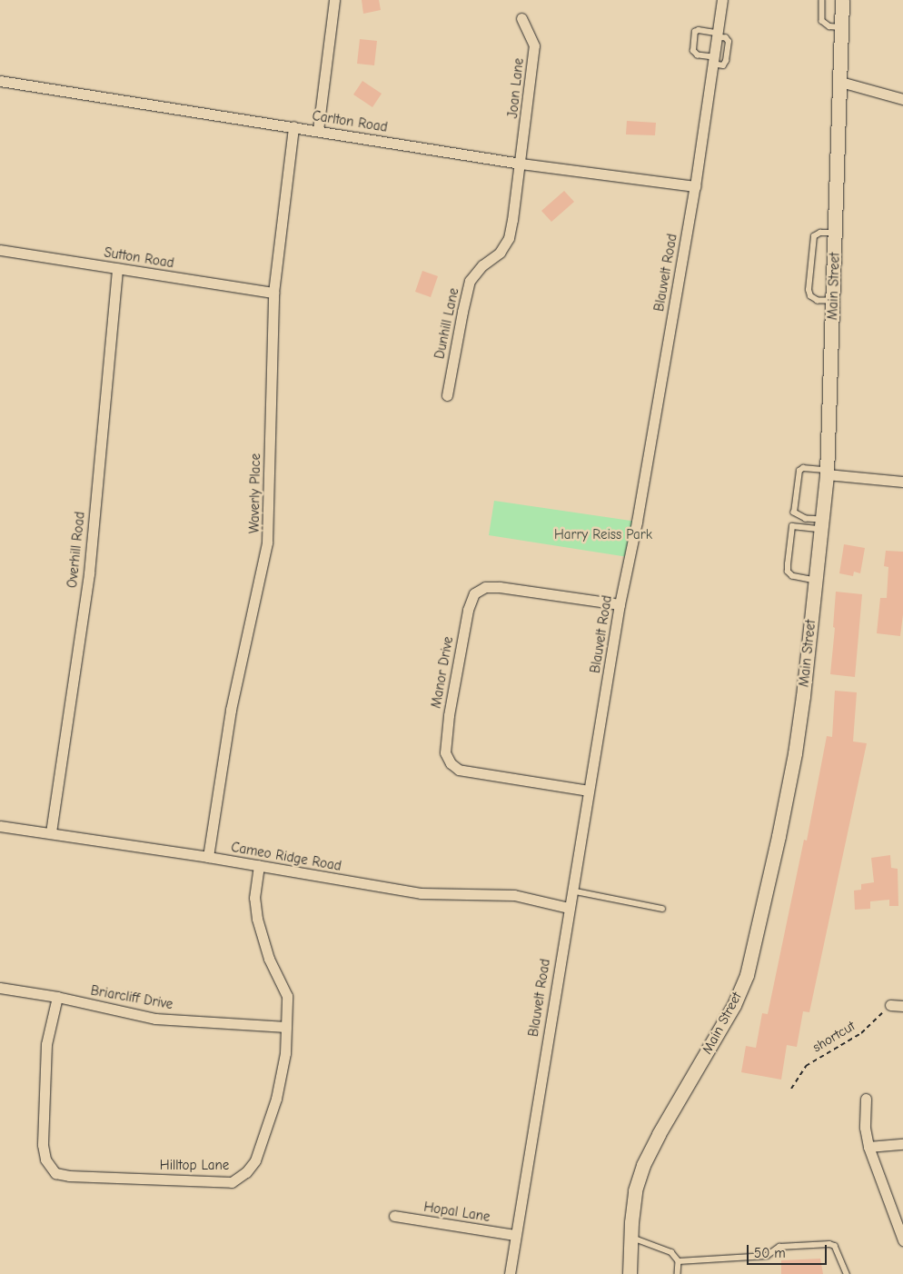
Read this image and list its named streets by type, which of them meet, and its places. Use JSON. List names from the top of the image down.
{
  "streets": {
    "main road": ["Main Street"],
    "street": [
      "Joan Lane",
      "Carlton Road",
      "Sutton Road",
      "Blauvelt Road",
      "Dunhill Lane",
      "Waverly Place",
      "Overhill Road",
      "Manor Drive",
      "Cameo Ridge Road",
      "Briarcliff Drive",
      "Hilltop Lane",
      "Hopal Lane"
    ],
    "path": ["shortcut"]
  },
  "crossings": [
    ["Joan Lane", "Carlton Road"],
    ["Joan Lane", "Dunhill Lane"],
    ["Carlton Road", "Blauvelt Road"],
    ["Carlton Road", "Dunhill Lane"],
    ["Carlton Road", "Waverly Place"],
    ["Sutton Road", "Waverly Place"],
    ["Sutton Road", "Overhill Road"],
    ["Blauvelt Road", "Manor Drive"],
    ["Blauvelt Road", "Cameo Ridge Road"],
    ["Blauvelt Road", "Hopal Lane"],
    ["Waverly Place", "Cameo Ridge Road"],
    ["Overhill Road", "Cameo Ridge Road"],
    ["Cameo Ridge Road", "Hilltop Lane"],
    ["Briarcliff Drive", "Hilltop Lane"]
  ],
  "parks": ["Harry Reiss Park"],
  "scale_bar": "50 m"
}
